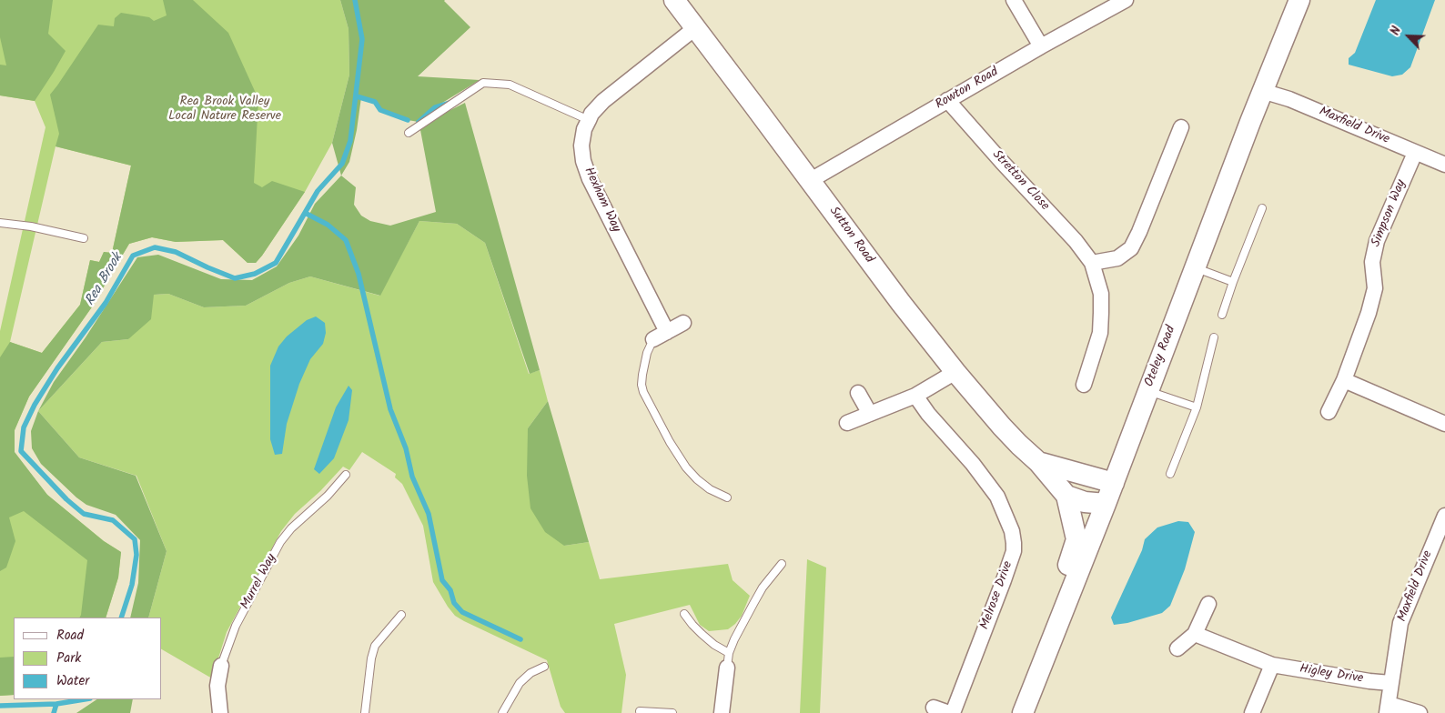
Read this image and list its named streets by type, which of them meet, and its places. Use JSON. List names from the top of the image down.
{
  "streets": {
    "street": [
      "Rowton Road",
      "Maxfield Drive",
      "Stretton Close",
      "Hexham Way",
      "Simpson Way",
      "Sutton Road",
      "Oteley Road",
      "Murrel Way",
      "Melrose Drive",
      "Higley Drive"
    ]
  },
  "crossings": [
    ["Rowton Road", "Stretton Close"],
    ["Rowton Road", "Sutton Road"],
    ["Maxfield Drive", "Simpson Way"],
    ["Maxfield Drive", "Oteley Road"],
    ["Maxfield Drive", "Higley Drive"],
    ["Hexham Way", "Sutton Road"],
    ["Sutton Road", "Oteley Road"]
  ],
  "water": ["Rea Brook"],
  "parks": ["Rea Brook Valley Local Nature Reserve"],
  "legend": ["Road", "Park", "Water"],
  "north": "top left"
}
